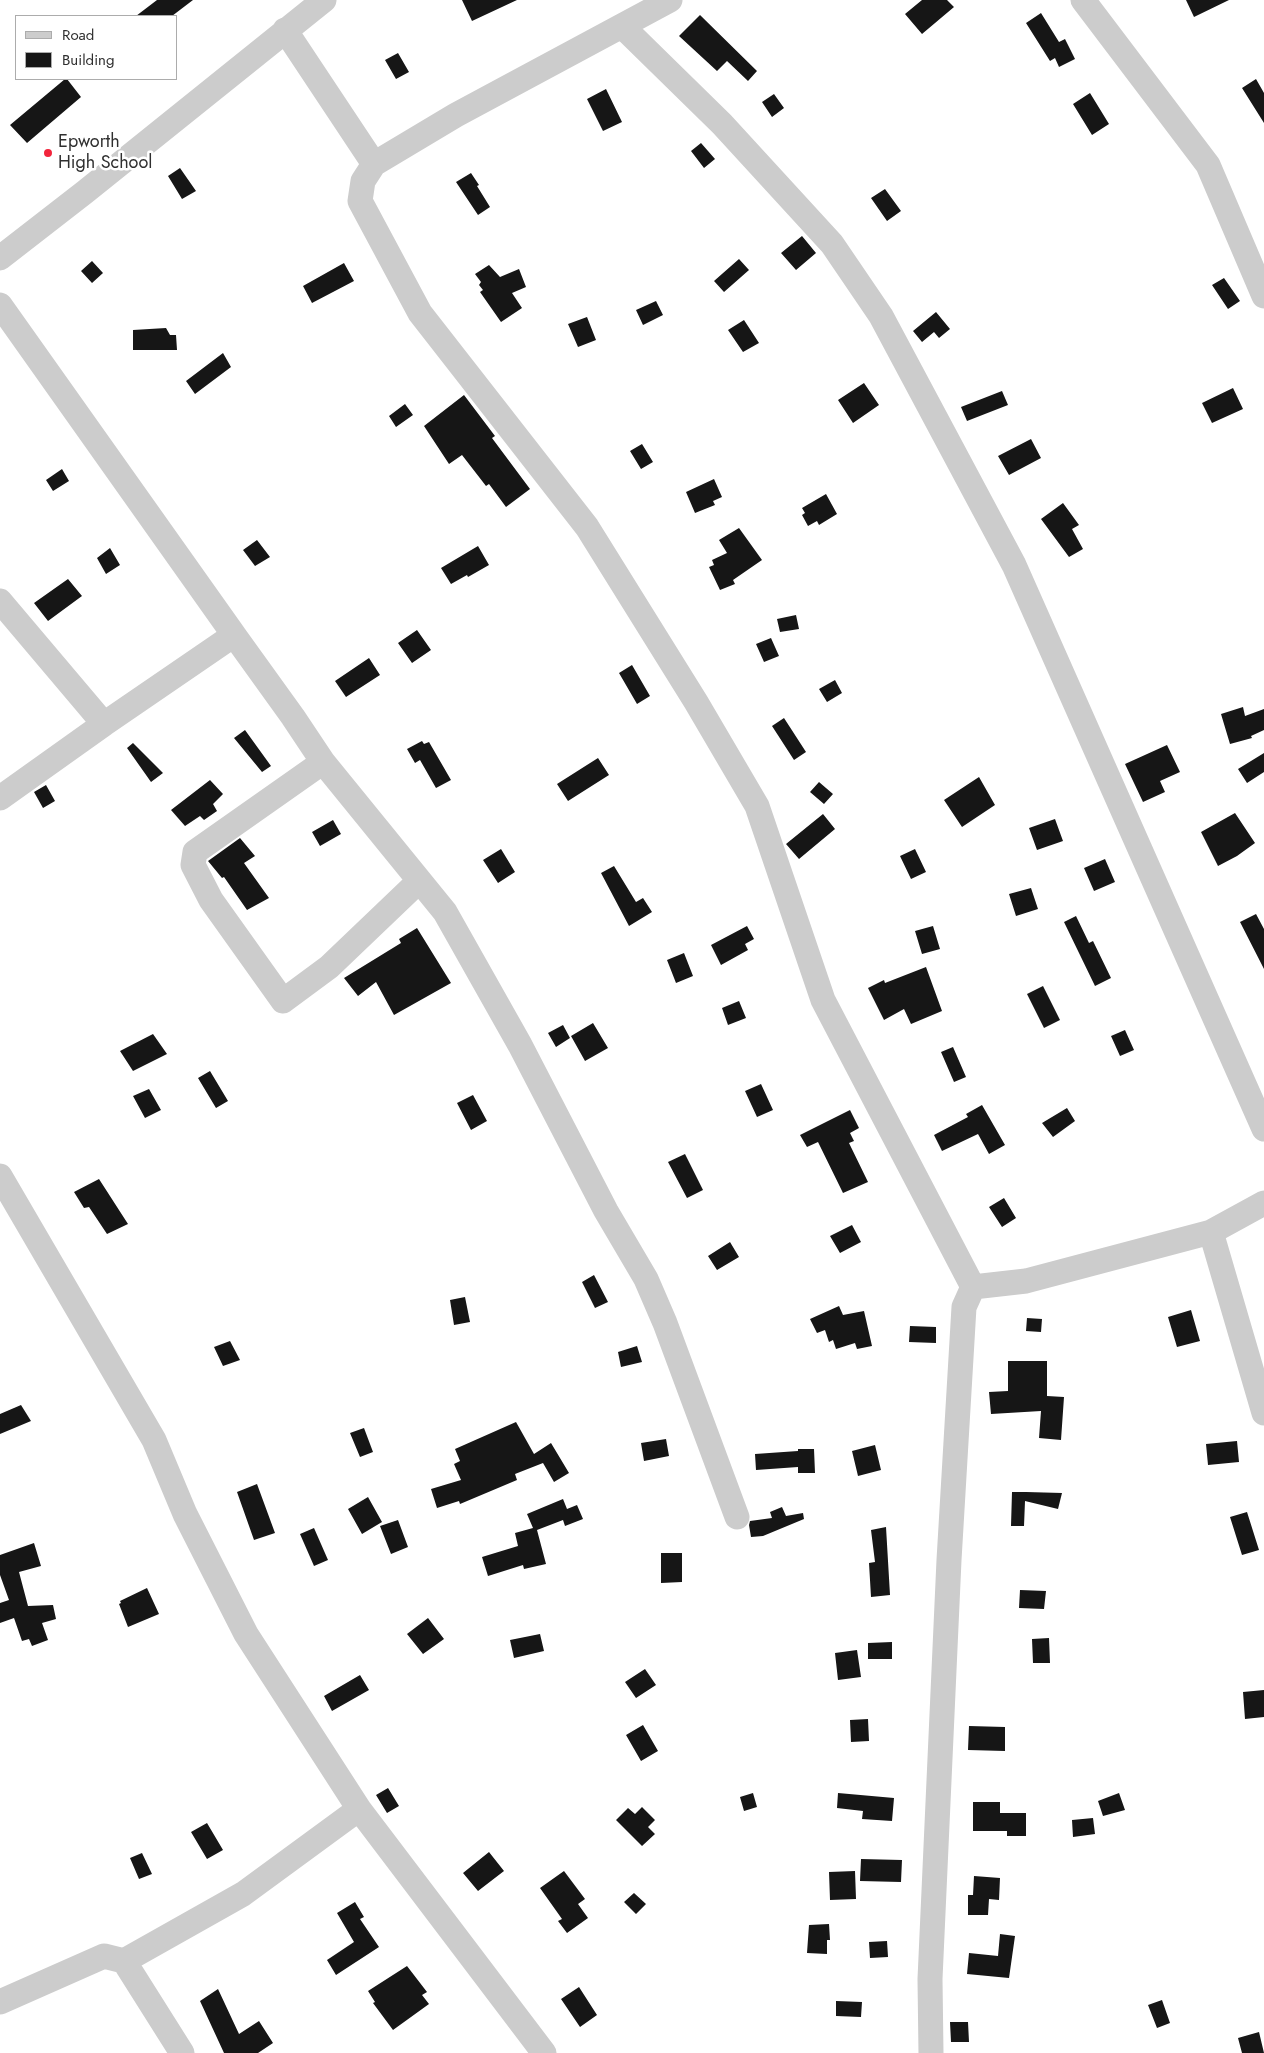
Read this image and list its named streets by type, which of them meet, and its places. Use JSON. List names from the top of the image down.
{
  "places": ["Epworth High School"],
  "legend": ["Road", "Building"]
}
